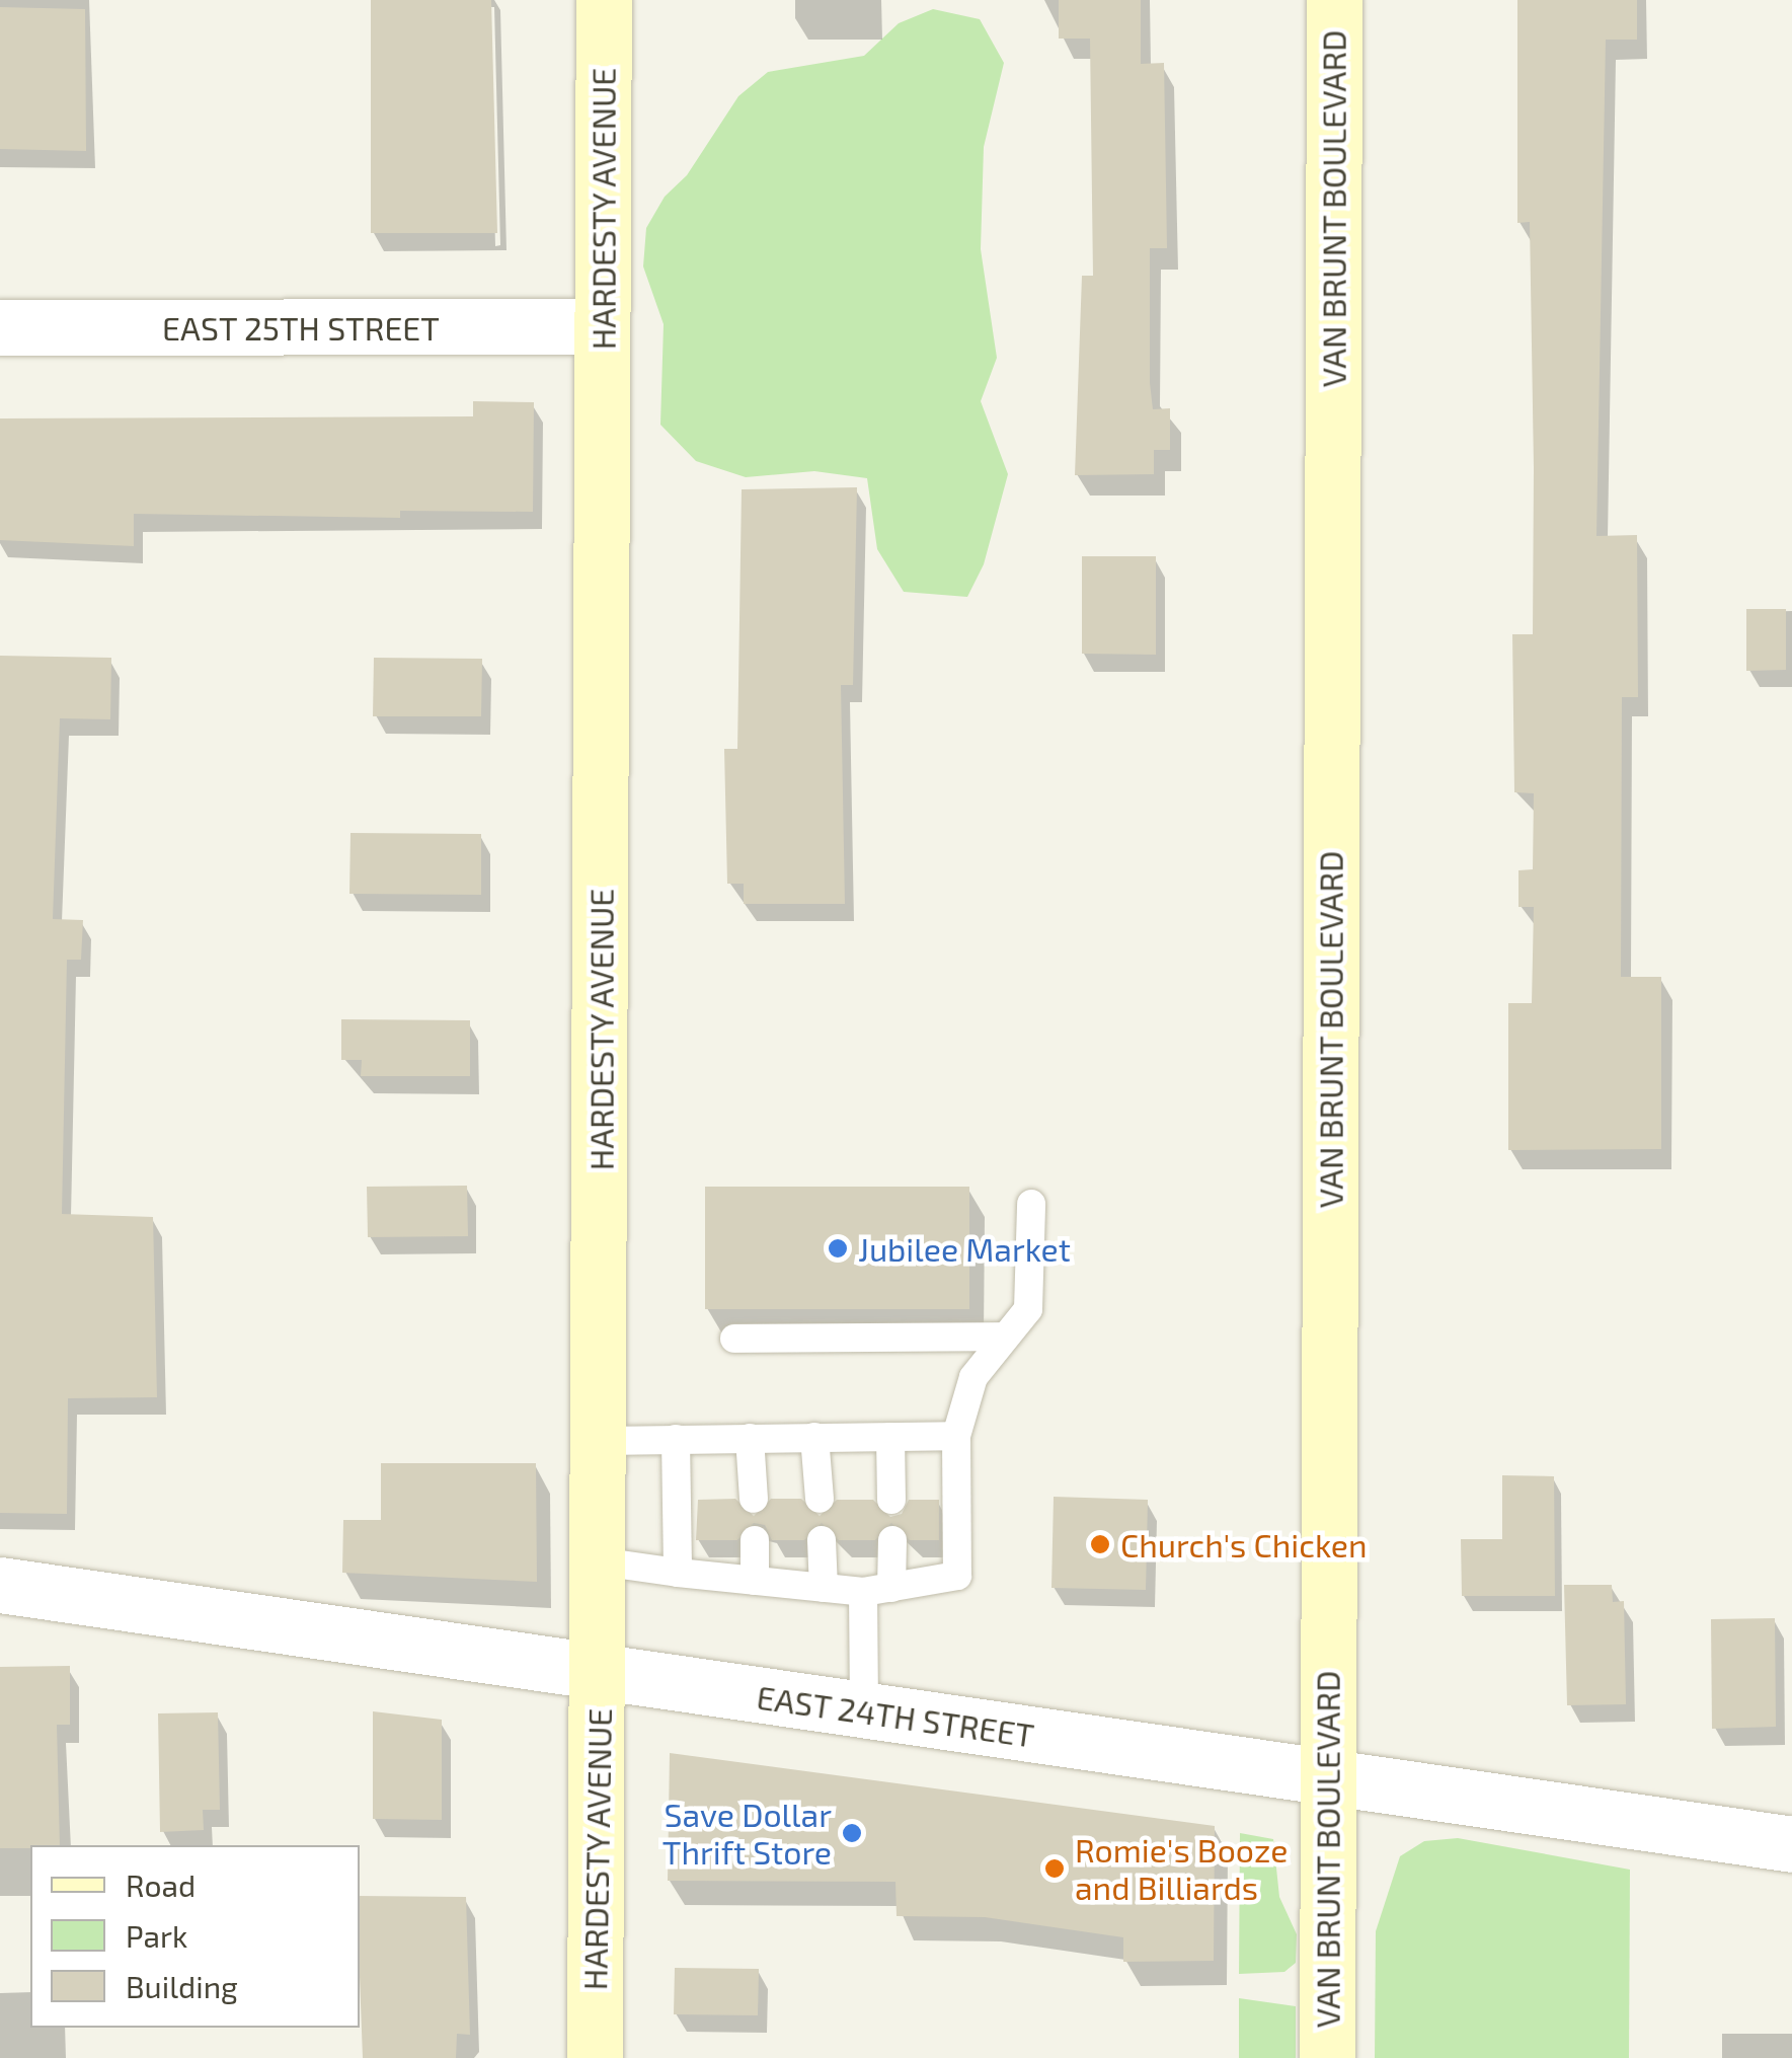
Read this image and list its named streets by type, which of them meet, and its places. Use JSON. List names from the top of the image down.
{
  "streets": {
    "main road": ["HARDESTY AVENUE", "VAN BRUNT BOULEVARD"],
    "street": ["EAST 25TH STREET", "EAST 24TH STREET"]
  },
  "crossings": [
    ["HARDESTY AVENUE", "EAST 25TH STREET"],
    ["HARDESTY AVENUE", "EAST 24TH STREET"],
    ["VAN BRUNT BOULEVARD", "EAST 24TH STREET"]
  ],
  "places": [
    "Jubilee Market",
    "Church's Chicken",
    "Save Dollar Thrift Store",
    "Romie's Booze and Billiards"
  ],
  "legend": ["Road", "Park", "Building"]
}
